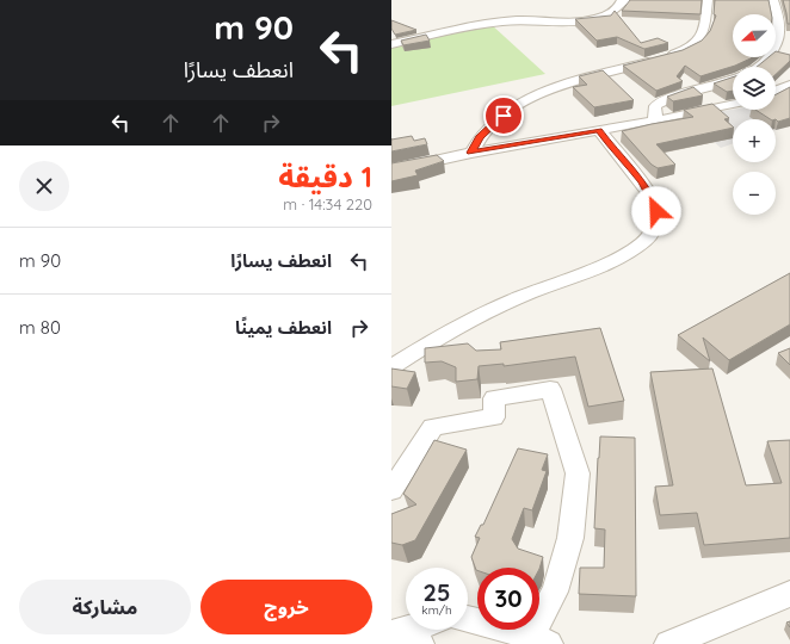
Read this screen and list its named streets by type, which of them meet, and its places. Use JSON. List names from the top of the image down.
{
  "north": "left",
  "page": {
    "turn": ["90 m", "انعطف يسارًا"],
    "map_buttons": ["+", "−"],
    "heading": ["1 دقيقة", "220 m · 14:34"],
    "list": [
      {
        "name": "انعطف يسارًا",
        "value": "90 m"
      },
      {
        "name": "انعطف يمينًا",
        "value": "80 m"
      }
    ],
    "speed": "25 km/h",
    "limit": "30",
    "buttons": ["خروج", "مشاركة"]
  }
}
